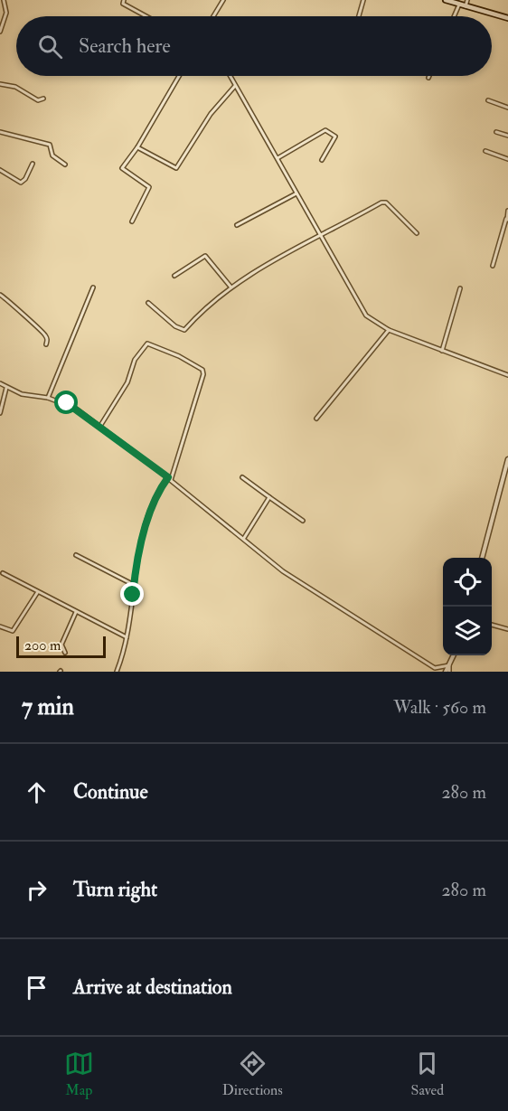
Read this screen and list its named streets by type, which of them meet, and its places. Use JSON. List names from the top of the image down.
{
  "scale_bar": "200 m",
  "page": {
    "search": "Search here",
    "scale": "200 m",
    "heading": ["7 min", "Walk · 560 m"],
    "list": [
      ["Continue", "280 m"],
      ["Turn right", "280 m"],
      "Arrive at destination"
    ],
    "nav": ["Map", "Directions", "Saved"]
  }
}
